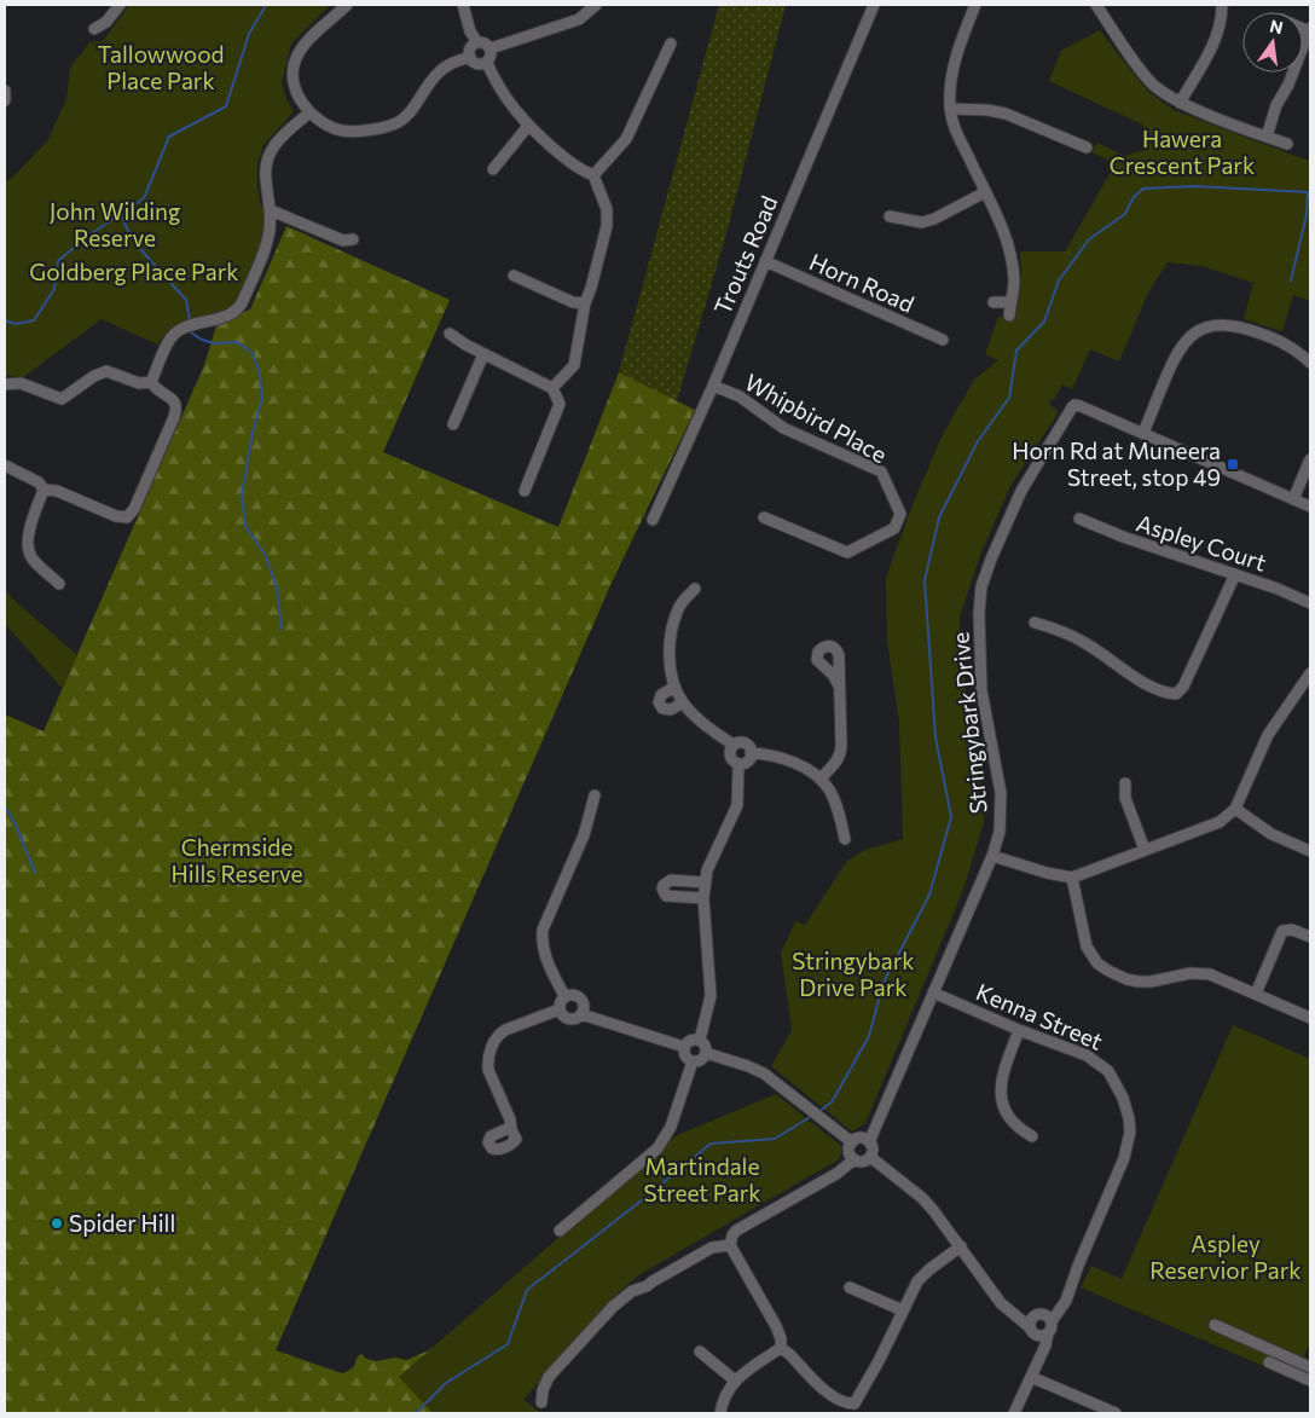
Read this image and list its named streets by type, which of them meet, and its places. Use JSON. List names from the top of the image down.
{
  "streets": {
    "street": [
      "Trouts Road",
      "Horn Road",
      "Whipbird Place",
      "Aspley Court",
      "Stringybark Drive",
      "Kenna Street"
    ]
  },
  "crossings": [
    ["Trouts Road", "Horn Road"],
    ["Trouts Road", "Whipbird Place"],
    ["Stringybark Drive", "Kenna Street"]
  ],
  "parks": [
    "Tallowwood Place Park",
    "Hawera Crescent Park",
    "John Wilding Reserve",
    "Goldberg Place Park",
    "Chermside Hills Reserve",
    "Stringybark Drive Park",
    "Martindale Street Park",
    "Aspley Reservior Park"
  ],
  "places": {
    "transit": ["Horn Rd at Muneera Street, stop 49"],
    "other": ["Spider Hill"]
  },
  "north": "top"
}
